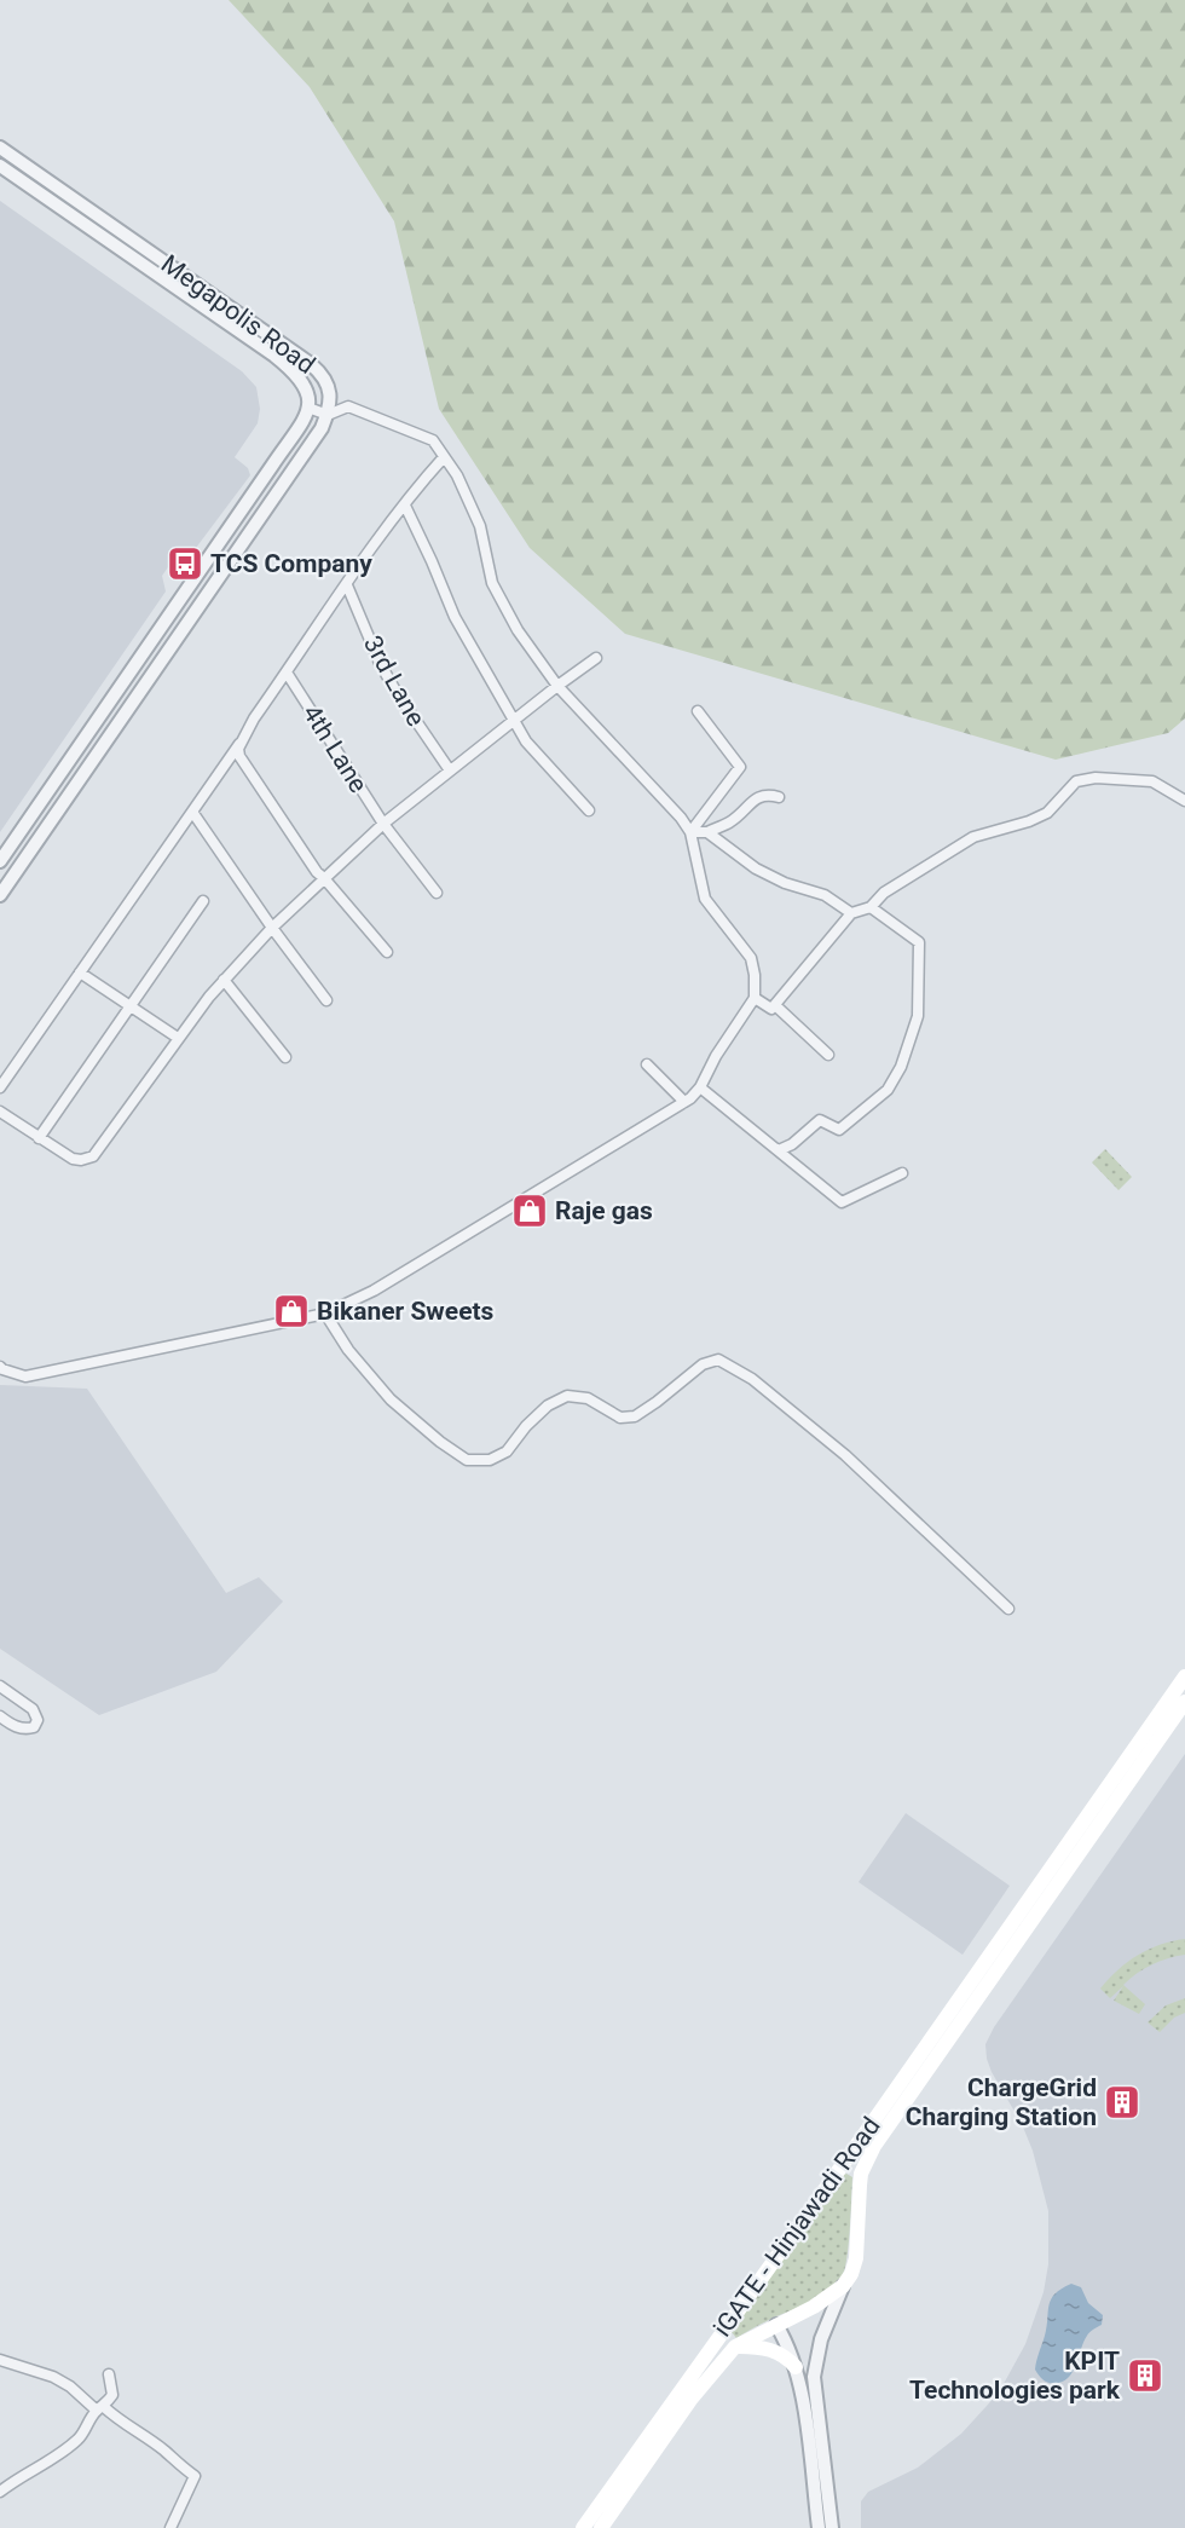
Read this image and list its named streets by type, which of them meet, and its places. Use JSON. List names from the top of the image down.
{
  "streets": {
    "main road": ["iGATE - Hinjawadi Road"],
    "street": ["Megapolis Road", "3rd Lane", "4th Lane"]
  },
  "places": {
    "bus stop": ["TCS Company"],
    "shop": ["Raje gas", "Bikaner Sweets"],
    "building": ["ChargeGrid Charging Station", "KPIT Technologies park"]
  }
}
